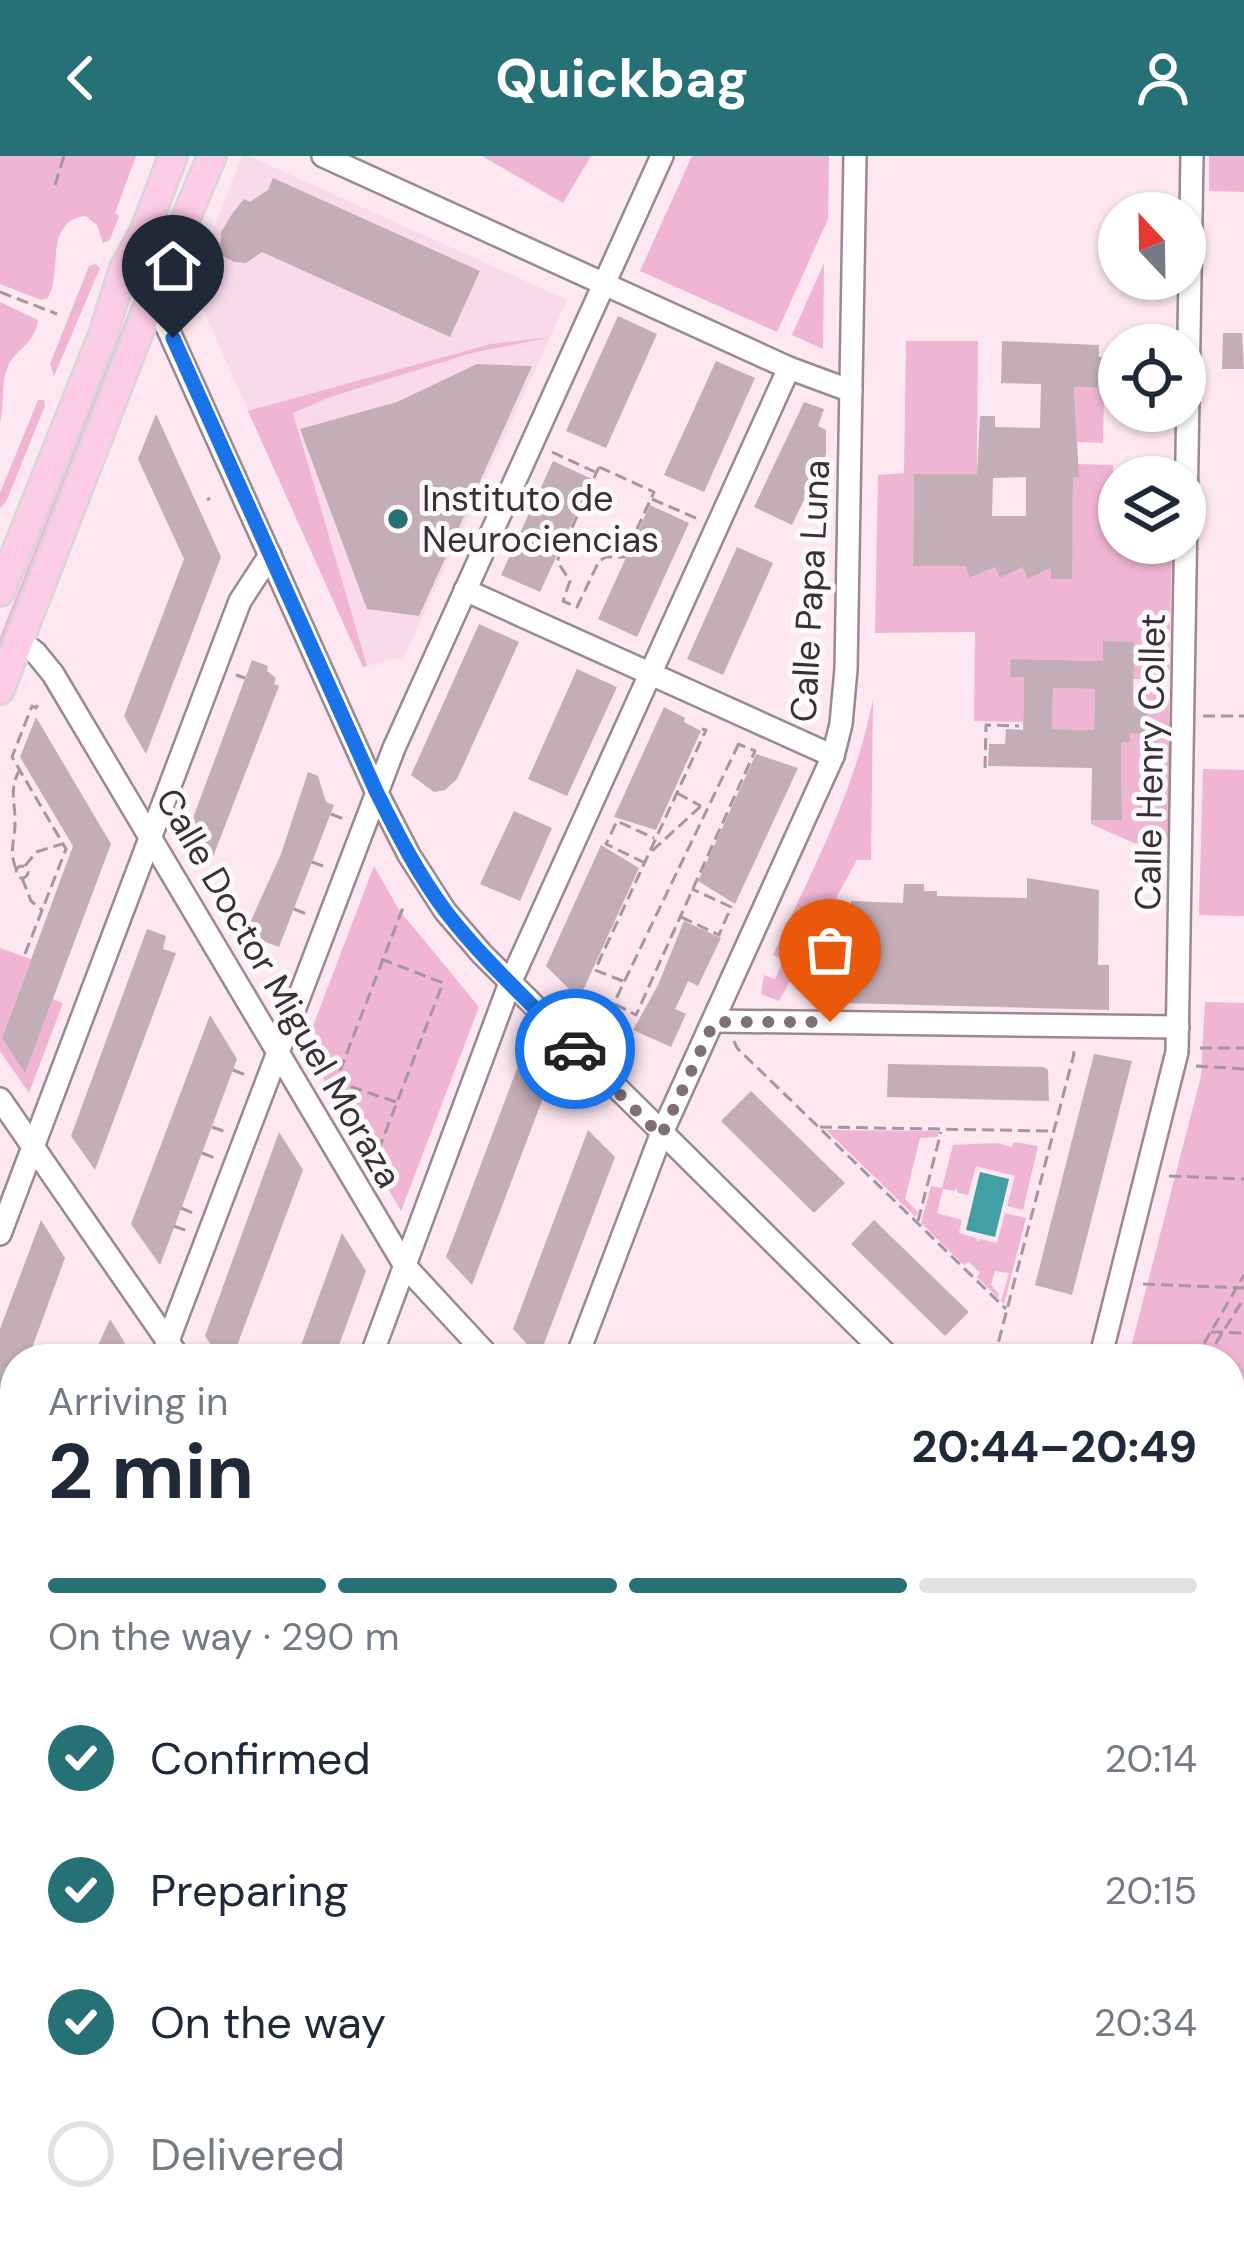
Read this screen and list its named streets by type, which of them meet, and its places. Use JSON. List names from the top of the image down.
{
  "streets": {
    "street": ["Calle Papa Luna", "Calle Henry Collet", "Calle Doctor Miguel Moraza"]
  },
  "places": ["Instituto de Neurociencias"],
  "north": "top",
  "page": {
    "header": "Quickbag",
    "heading": ["2 min", "Arriving in", "20:44–20:49"],
    "bar": "On the way · 290 m",
    "list": [
      ["Confirmed", "20:14"],
      ["Preparing", "20:15"],
      ["On the way", "20:34"],
      "Delivered"
    ]
  }
}
